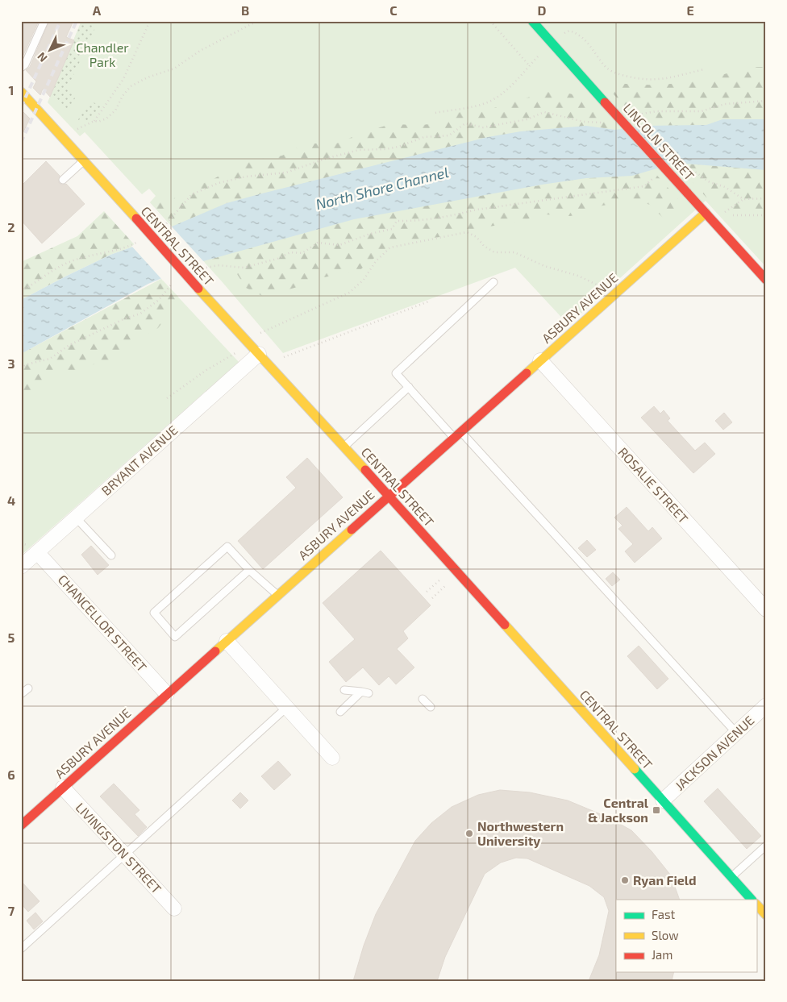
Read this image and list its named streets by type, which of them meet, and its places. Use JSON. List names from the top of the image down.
{
  "streets": {
    "street": [
      "LINCOLN STREET",
      "CENTRAL STREET",
      "ASBURY AVENUE",
      "BRYANT AVENUE",
      "ROSALIE STREET",
      "CHANCELLOR STREET",
      "JACKSON AVENUE",
      "LIVINGSTON STREET"
    ]
  },
  "crossings": [
    ["LINCOLN STREET", "ASBURY AVENUE"],
    ["CENTRAL STREET", "ASBURY AVENUE"],
    ["CENTRAL STREET", "BRYANT AVENUE"],
    ["CENTRAL STREET", "JACKSON AVENUE"],
    ["ASBURY AVENUE", "ROSALIE STREET"],
    ["ASBURY AVENUE", "CHANCELLOR STREET"],
    ["ASBURY AVENUE", "LIVINGSTON STREET"],
    ["BRYANT AVENUE", "CHANCELLOR STREET"]
  ],
  "water": ["North Shore Channel"],
  "parks": ["Chandler Park"],
  "places": {
    "transit": ["Central & Jackson"],
    "other": ["Northwestern University", "Ryan Field"]
  },
  "legend": ["Fast", "Slow", "Jam"],
  "north": "bottom left",
  "grid": {
    "columns": [
      "A",
      "B",
      "C",
      "D",
      "E"
    ],
    "rows": [
      "1",
      "2",
      "3",
      "4",
      "5",
      "6",
      "7"
    ]
  }
}
